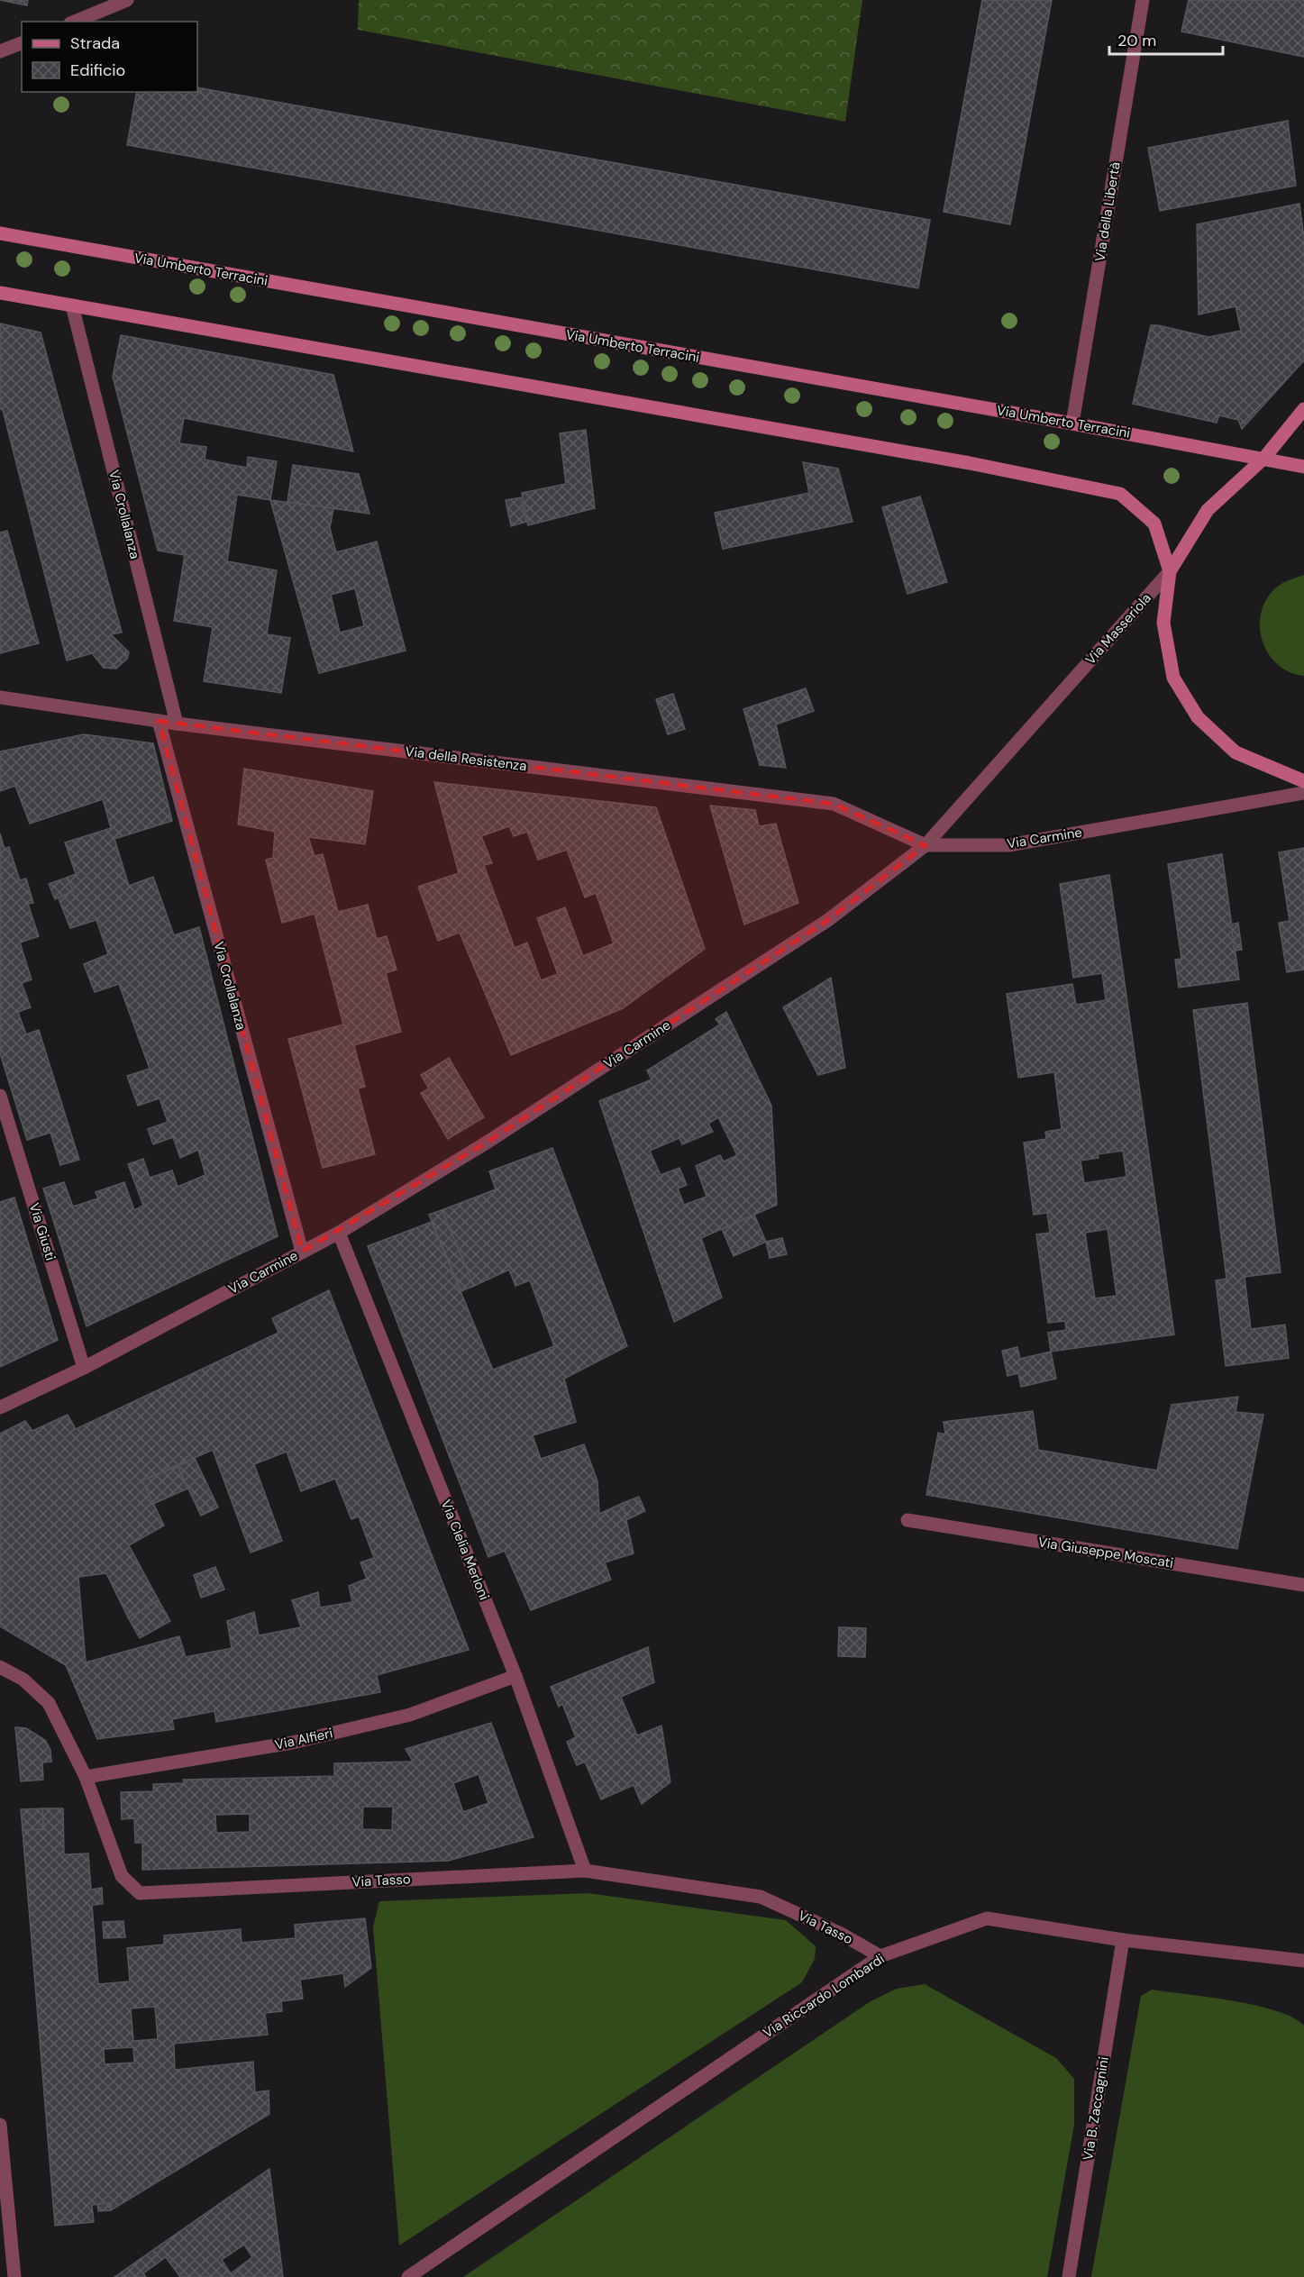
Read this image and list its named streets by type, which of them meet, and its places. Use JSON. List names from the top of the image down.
{
  "streets": {
    "street": [
      "Via della Libertà",
      "Via Umberto Terracini",
      "Via Crollalanza",
      "Via Masseriola",
      "Via della Resistenza",
      "Via Carmine",
      "Via Giusti",
      "Via Clelia Merloni",
      "Via Giuseppe Moscati",
      "Via Alfieri",
      "Via Tasso",
      "Via Riccardo Lombardi",
      "Via B. Zaccagnini"
    ]
  },
  "crossings": [
    ["Via della Libertà", "Via Umberto Terracini"],
    ["Via Umberto Terracini", "Via Masseriola"],
    ["Via Crollalanza", "Via della Resistenza"],
    ["Via Crollalanza", "Via Carmine"],
    ["Via Masseriola", "Via della Resistenza"],
    ["Via Masseriola", "Via Carmine"],
    ["Via della Resistenza", "Via Carmine"],
    ["Via Carmine", "Via Giusti"],
    ["Via Carmine", "Via Clelia Merloni"],
    ["Via Clelia Merloni", "Via Alfieri"],
    ["Via Clelia Merloni", "Via Tasso"],
    ["Via Alfieri", "Via Tasso"],
    ["Via Tasso", "Via Riccardo Lombardi"],
    ["Via Riccardo Lombardi", "Via B. Zaccagnini"]
  ],
  "legend": ["Strada", "Edificio"],
  "scale_bar": "20 m"
}
